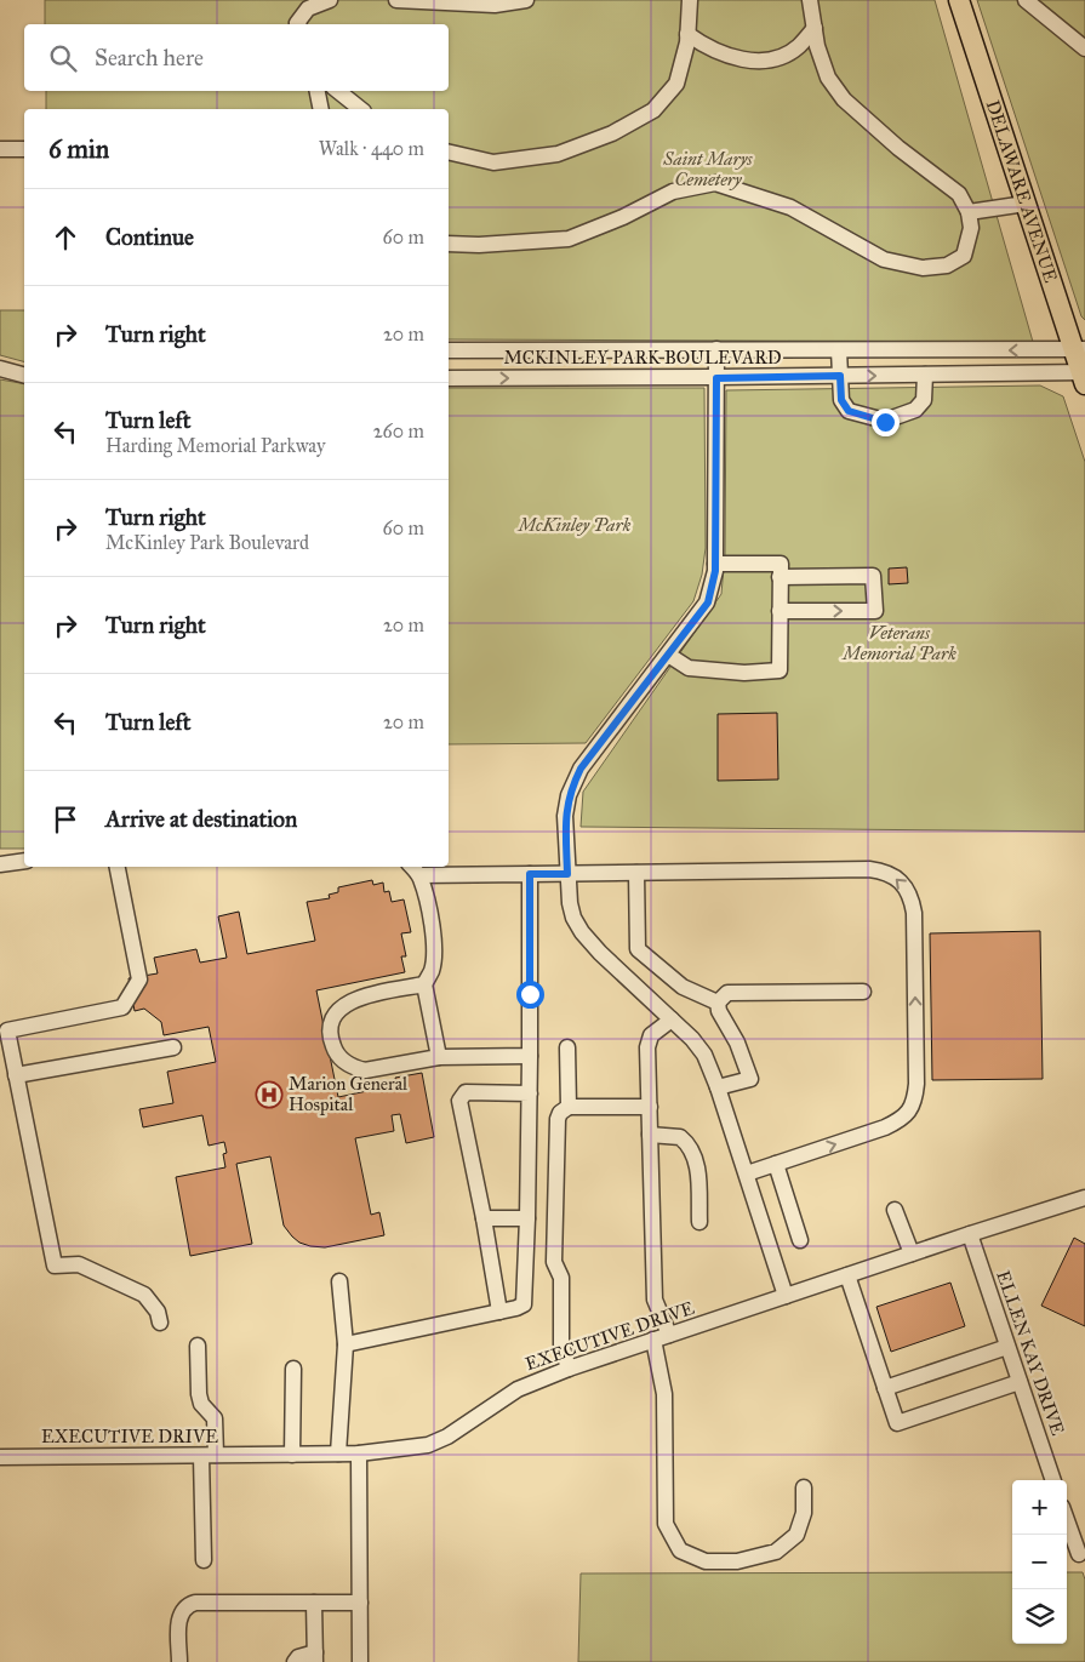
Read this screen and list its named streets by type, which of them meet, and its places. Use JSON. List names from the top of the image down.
{
  "streets": {
    "main road": ["DELAWARE AVENUE"],
    "street": ["MCKINLEY PARK BOULEVARD", "EXECUTIVE DRIVE", "ELLEN KAY DRIVE"]
  },
  "crossings": [
    ["DELAWARE AVENUE", "MCKINLEY PARK BOULEVARD"],
    ["EXECUTIVE DRIVE", "ELLEN KAY DRIVE"]
  ],
  "parks": ["Saint Marys Cemetery", "McKinley Park", "Veterans Memorial Park"],
  "places": {
    "hospital": ["Marion General Hospital"]
  },
  "page": {
    "search": "Search here",
    "heading": ["6 min", "Walk · 440 m"],
    "list": [
      ["Continue", "60 m"],
      ["Turn right", "20 m"],
      ["Turn left", "Harding Memorial Parkway", "260 m"],
      ["Turn right", "McKinley Park Boulevard", "60 m"],
      ["Turn right", "20 m"],
      ["Turn left", "20 m"],
      "Arrive at destination"
    ],
    "map_buttons": ["+", "−"]
  }
}
